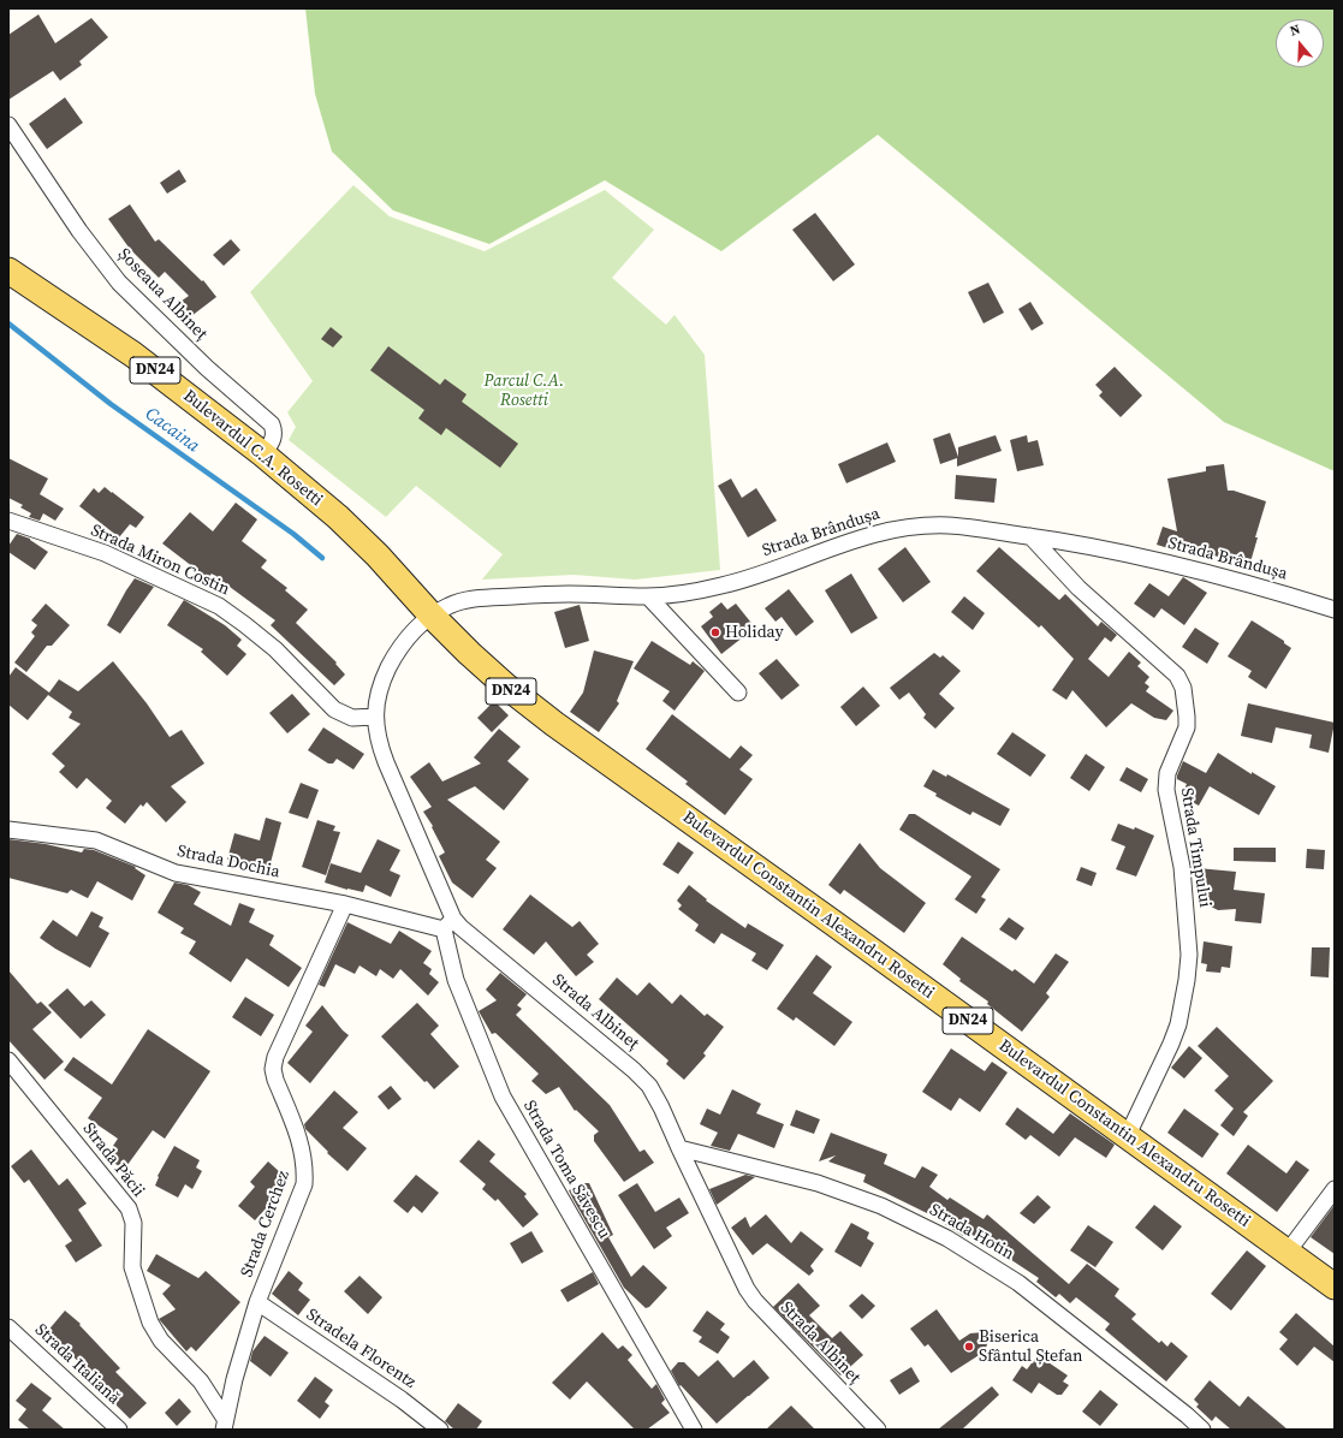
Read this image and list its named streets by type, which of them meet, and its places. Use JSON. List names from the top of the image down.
{
  "streets": {
    "main road": ["DN24", "Bulevardul C.A. Rosetti", "Bulevardul Constantin Alexandru Rosetti"],
    "street": [
      "Șoseaua Albineț",
      "Strada Brândușa",
      "Strada Miron Costin",
      "Strada Timpului",
      "Strada Dochia",
      "Strada Albineț",
      "Strada Păcii",
      "Strada Toma Săvescu",
      "Strada Cerchez",
      "Strada Hotin",
      "Stradela Florentz",
      "Strada Italiană"
    ]
  },
  "crossings": [
    ["Șoseaua Albineț", "Bulevardul C.A. Rosetti"],
    ["Bulevardul C.A. Rosetti", "Strada Brândușa"],
    ["Bulevardul C.A. Rosetti", "Bulevardul Constantin Alexandru Rosetti"],
    ["Bulevardul C.A. Rosetti", "Strada Albineț"],
    ["Strada Brândușa", "Strada Timpului"],
    ["Strada Brândușa", "Bulevardul Constantin Alexandru Rosetti"],
    ["Strada Brândușa", "Strada Albineț"],
    ["Strada Miron Costin", "Strada Albineț"],
    ["Strada Timpului", "Bulevardul Constantin Alexandru Rosetti"],
    ["Strada Dochia", "Strada Albineț"],
    ["Strada Dochia", "Strada Toma Săvescu"],
    ["Strada Dochia", "Strada Cerchez"],
    ["Bulevardul Constantin Alexandru Rosetti", "Strada Albineț"],
    ["Strada Albineț", "Strada Toma Săvescu"],
    ["Strada Albineț", "Strada Hotin"],
    ["Strada Păcii", "Strada Cerchez"],
    ["Strada Cerchez", "Stradela Florentz"]
  ],
  "water": ["Cacaina"],
  "parks": ["Parcul C.A. Rosetti"],
  "places": ["Holiday", "Biserica Sfântul Ștefan"],
  "north": "top"
}
